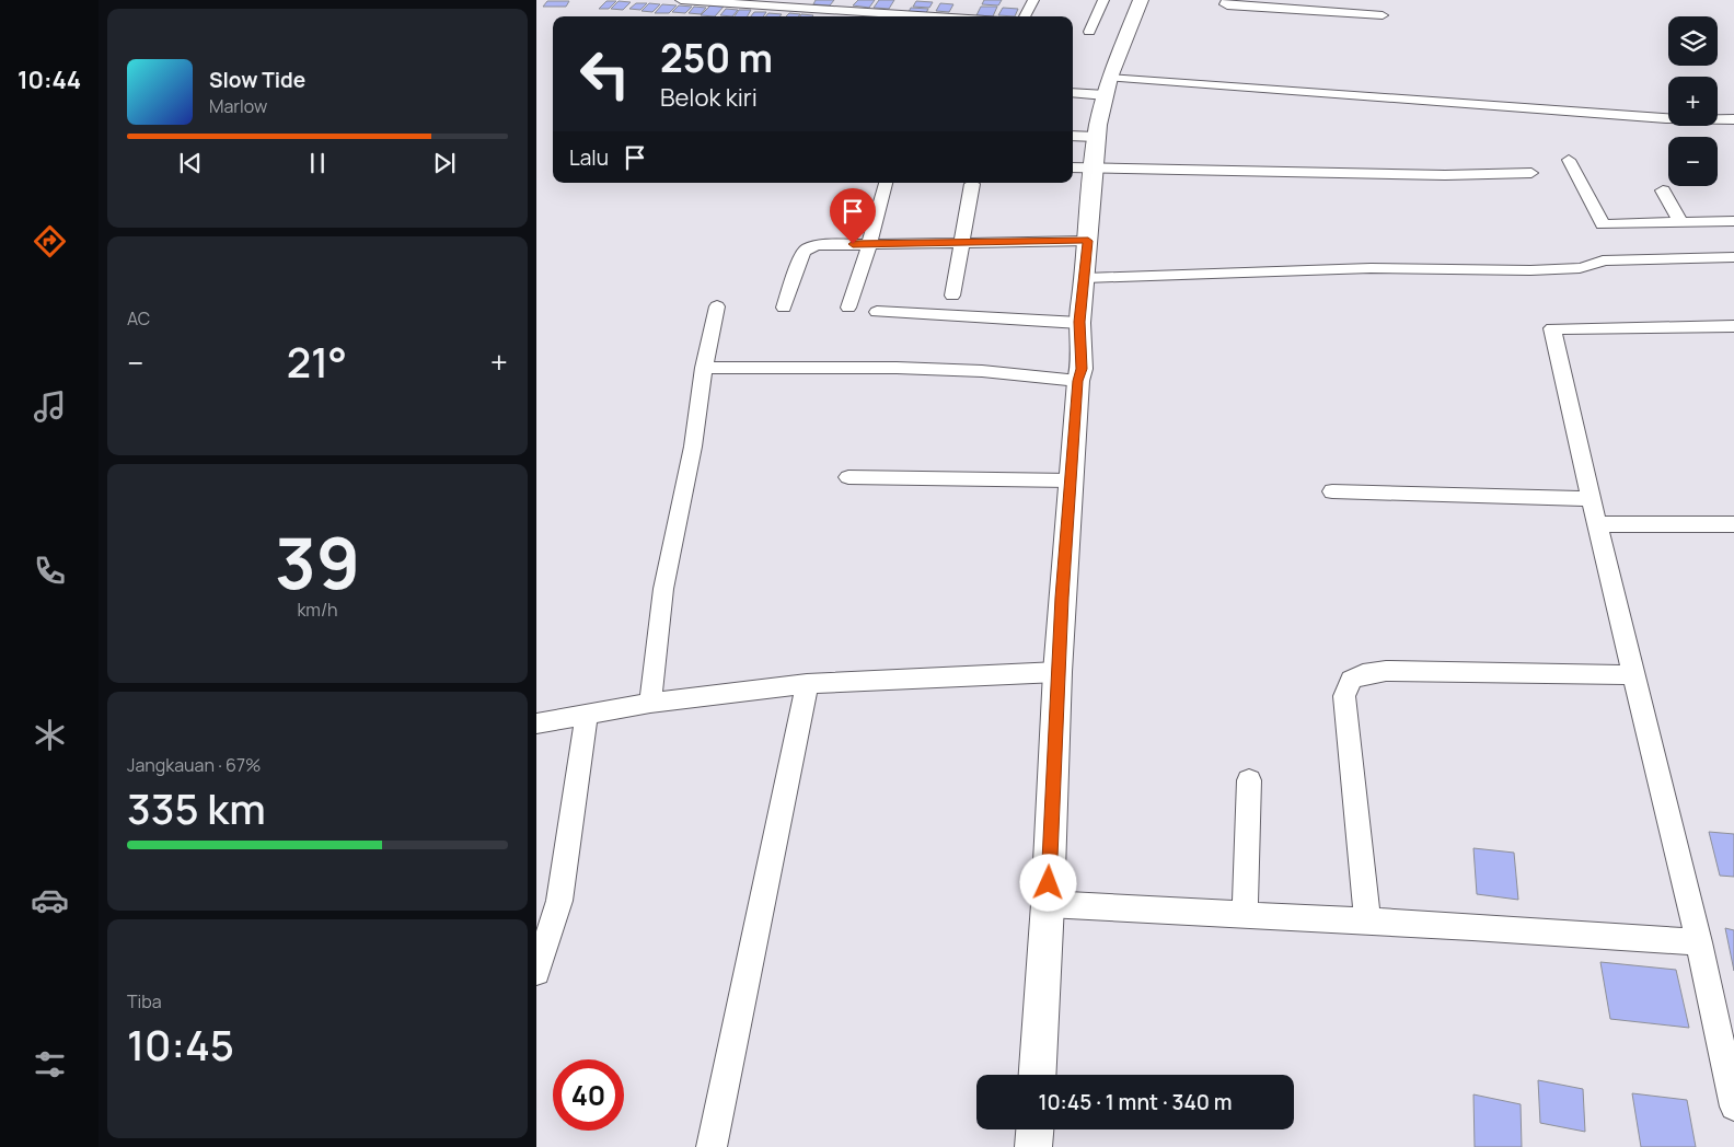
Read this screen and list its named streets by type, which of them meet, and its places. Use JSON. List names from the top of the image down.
{
  "page": {
    "tabs": "10:44",
    "map_buttons": ["+", "−"],
    "turn": ["250 m", "Belok kiri"],
    "song": ["Slow Tide", "Marlow"],
    "then": "Lalu",
    "tile": [
      "AC",
      ["39", "km/h"],
      ["Jangkauan · 67%", "335 km"],
      ["Tiba", "10:45"]
    ],
    "heat": ["−", "21°", "+"],
    "limit": "40",
    "trip": "10:45 · 1 mnt · 340 m"
  }
}
